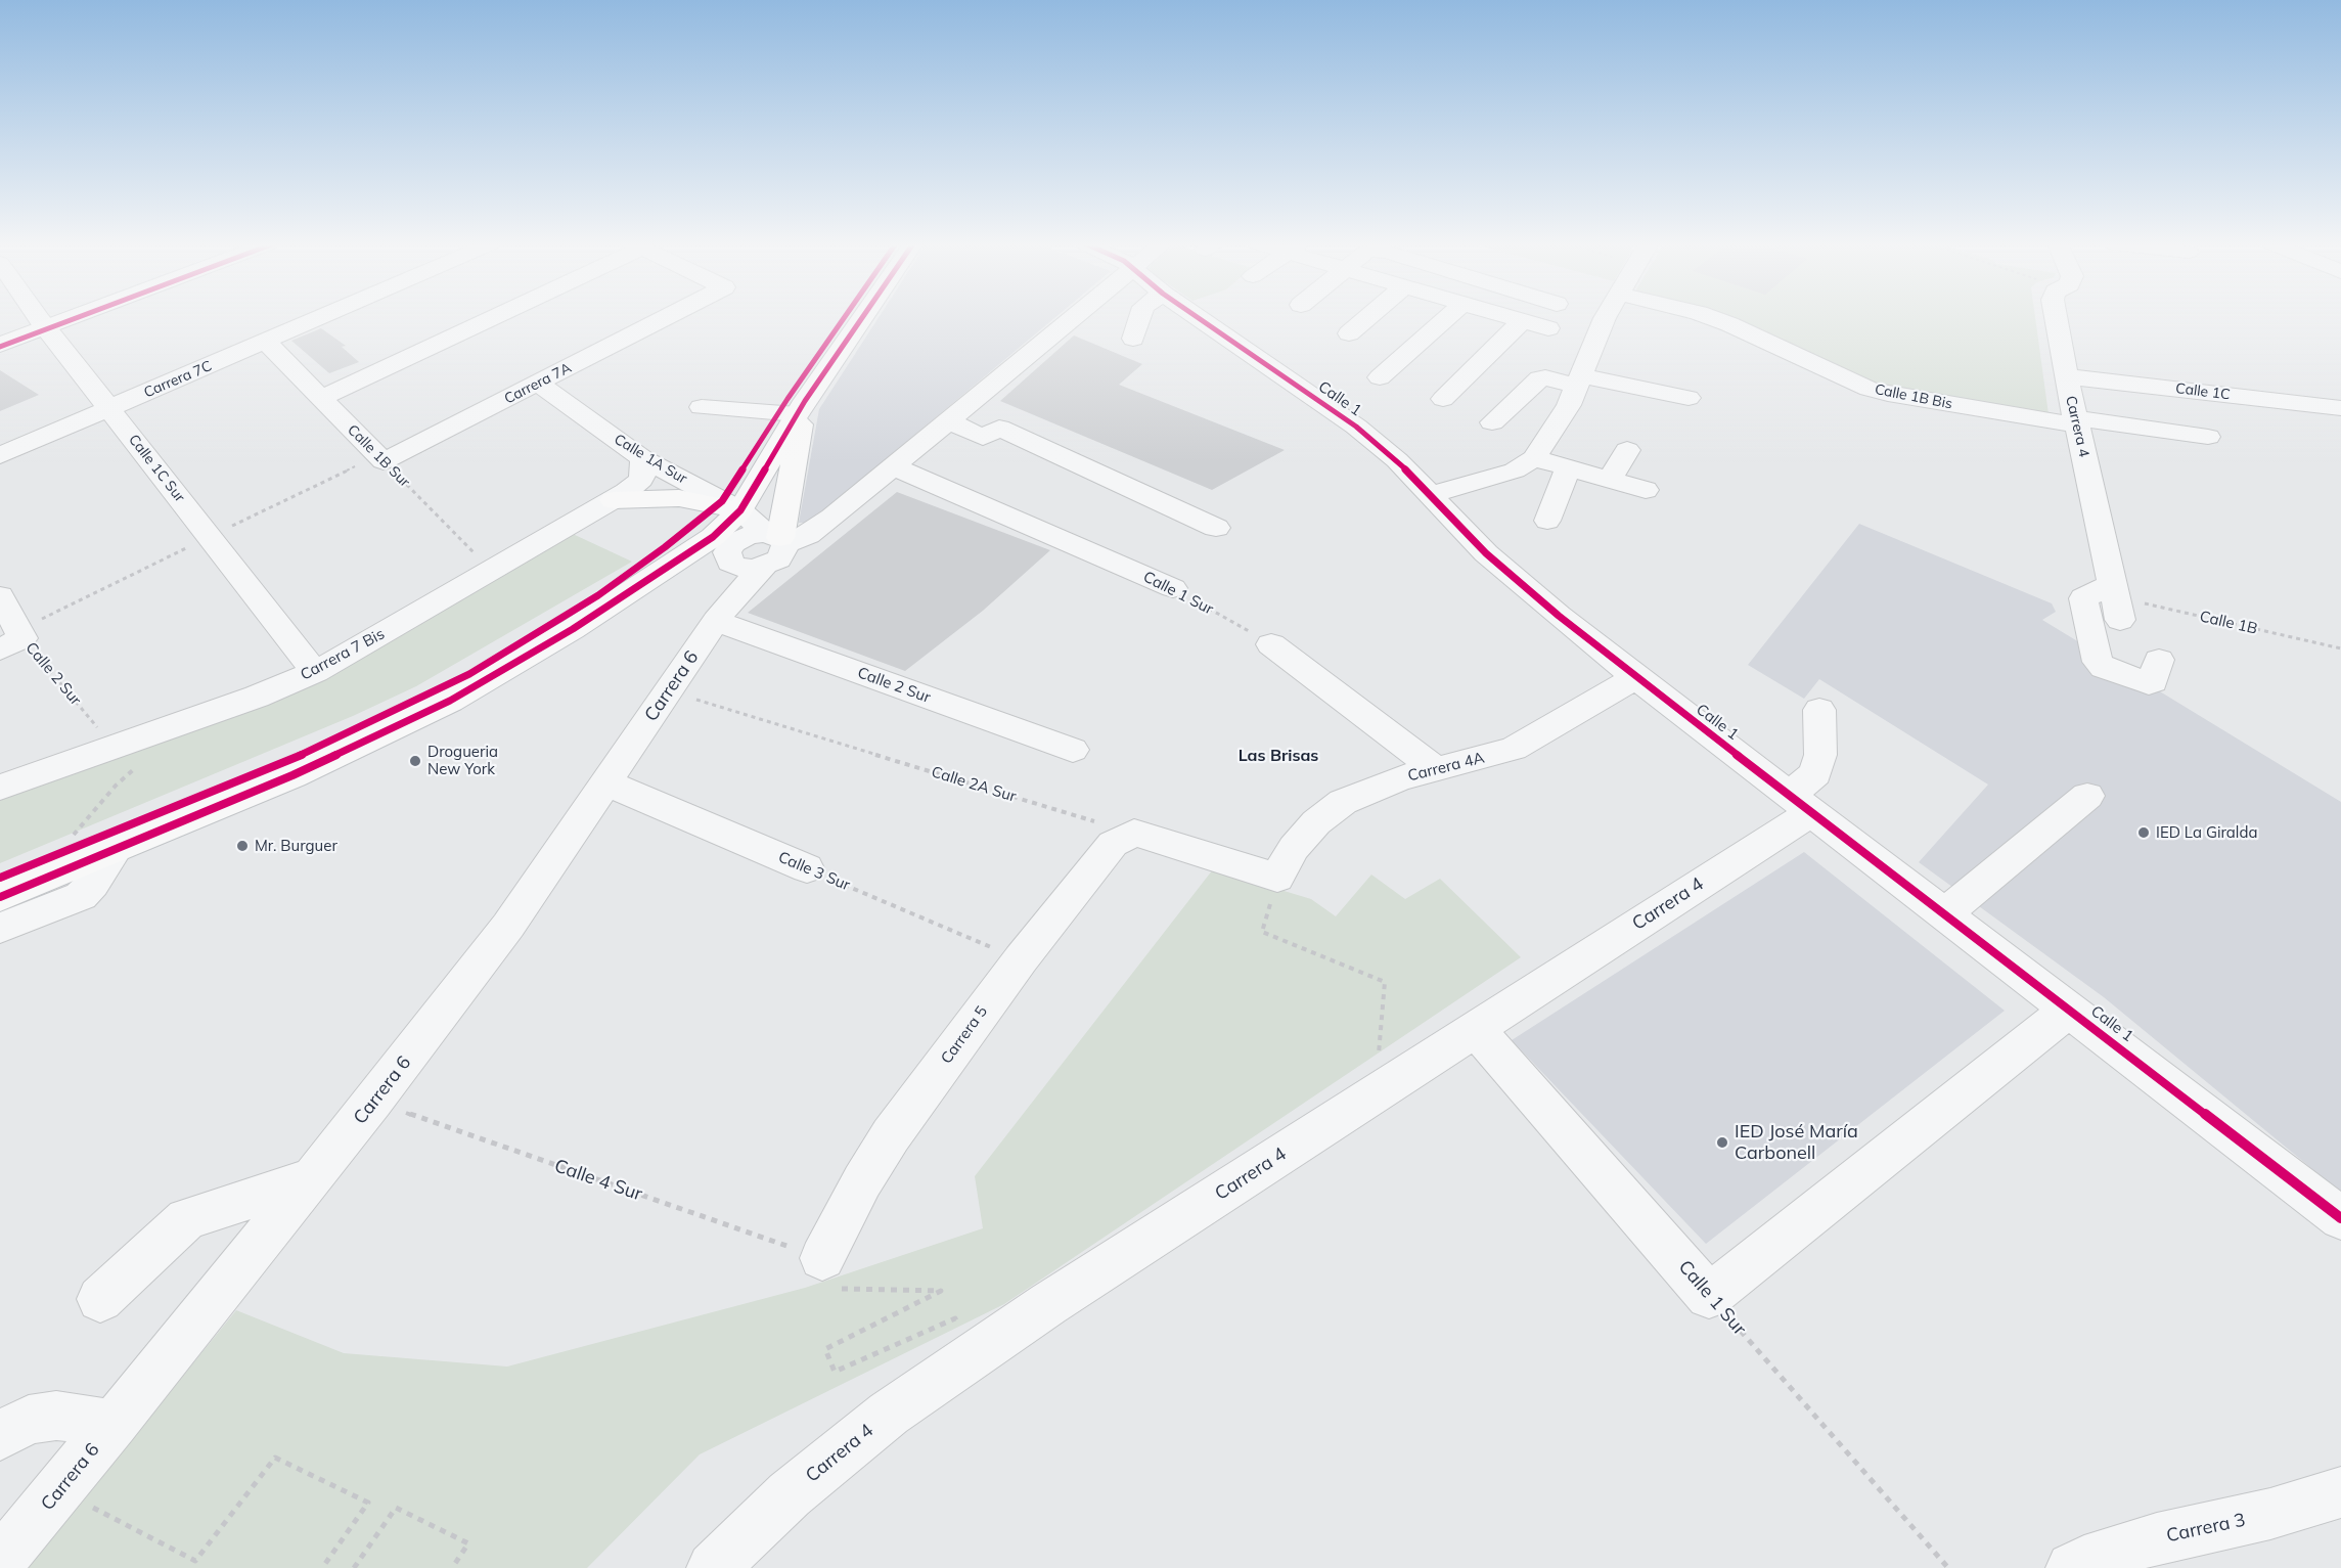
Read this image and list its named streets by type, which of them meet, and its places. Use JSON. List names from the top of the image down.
{
  "streets": {
    "street": [
      "Carrera 7C",
      "Carrera 7A",
      "Calle 1C",
      "Calle 1B Bis",
      "Calle 1",
      "Carrera 4",
      "Calle 1B Sur",
      "Calle 1A Sur",
      "Calle 1C Sur",
      "Calle 1 Sur",
      "Carrera 7 Bis",
      "Calle 2 Sur",
      "Carrera 6",
      "Carrera 4A",
      "Calle 3 Sur",
      "Carrera 5",
      "Carrera 3"
    ],
    "path": ["Calle 1B", "Calle 2A Sur", "Calle 4 Sur"]
  },
  "crossings": [
    ["Carrera 7C", "Calle 1B Sur"],
    ["Carrera 7C", "Calle 1C Sur"],
    ["Carrera 7A", "Calle 1B Sur"],
    ["Carrera 7A", "Calle 1A Sur"],
    ["Calle 1C", "Carrera 4"],
    ["Calle 1B Bis", "Carrera 4"],
    ["Calle 1", "Carrera 4"],
    ["Calle 1", "Carrera 4A"],
    ["Carrera 4", "Calle 1 Sur"],
    ["Carrera 4", "Calle 1B"],
    ["Calle 1B Sur", "Carrera 7 Bis"],
    ["Calle 1A Sur", "Carrera 7 Bis"],
    ["Calle 1C Sur", "Carrera 7 Bis"],
    ["Carrera 7 Bis", "Calle 2 Sur"],
    ["Calle 2 Sur", "Carrera 6"],
    ["Carrera 6", "Calle 2A Sur"],
    ["Carrera 6", "Calle 3 Sur"],
    ["Carrera 6", "Calle 4 Sur"],
    ["Calle 2A Sur", "Carrera 5"],
    ["Calle 3 Sur", "Carrera 5"],
    ["Carrera 5", "Calle 4 Sur"]
  ],
  "districts": ["Las Brisas"],
  "places": [
    "Drogueria New York",
    "IED La Giralda",
    "Mr. Burguer",
    "IED José María Carbonell"
  ]
}
